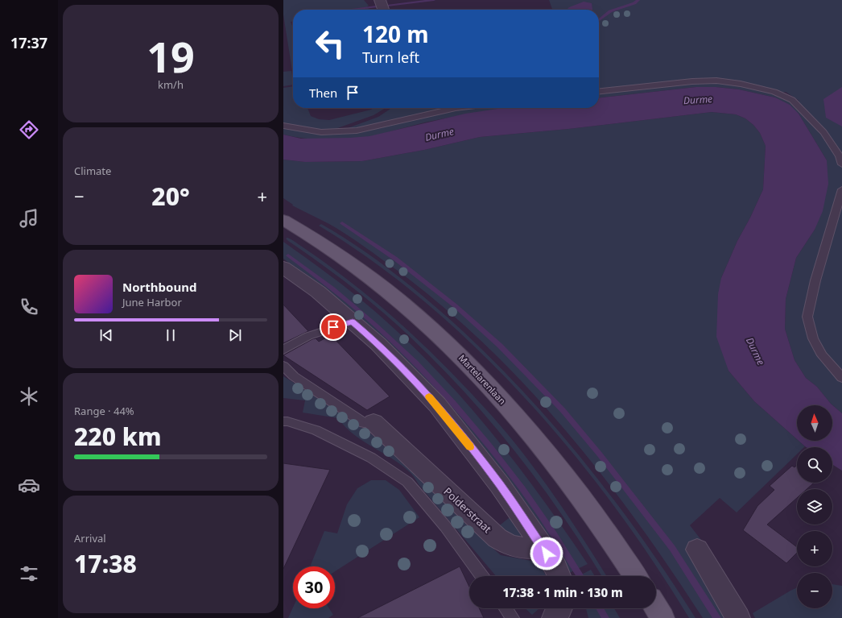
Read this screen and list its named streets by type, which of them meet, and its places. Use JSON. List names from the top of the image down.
{
  "streets": {
    "main road": ["Martelarenlaan"],
    "street": ["Polderstraat"]
  },
  "water": ["Durme"],
  "north": "top",
  "page": {
    "tabs": "17:37",
    "tile": [
      ["19", "km/h"],
      "Climate",
      ["Range · 44%", "220 km"],
      ["Arrival", "17:38"]
    ],
    "turn": ["120 m", "Turn left"],
    "then": "Then",
    "heat": ["−", "20°", "+"],
    "song": ["Northbound", "June Harbor"],
    "map_buttons": ["+", "−"],
    "limit": "30",
    "trip": "17:38 · 1 min · 130 m"
  }
}
